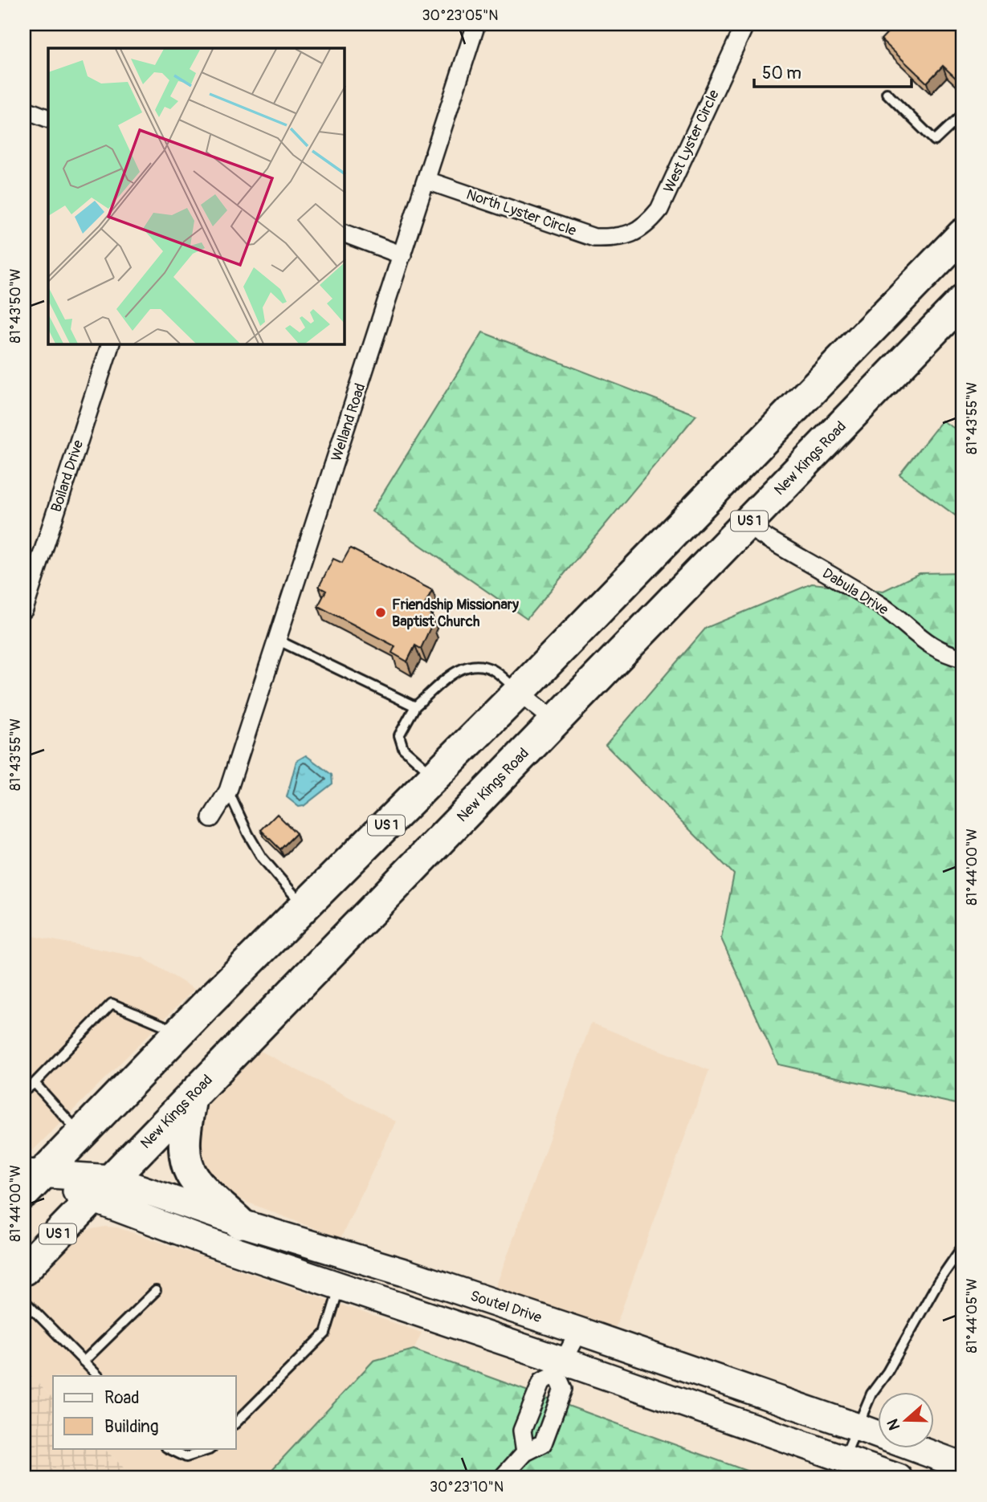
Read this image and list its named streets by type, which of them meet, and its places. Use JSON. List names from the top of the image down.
{
  "streets": {
    "highway": ["New Kings Road", "US 1"],
    "main road": ["Soutel Drive"],
    "street": [
      "West Lyster Circle",
      "North Lyster Circle",
      "Welland Road",
      "Boilard Drive",
      "Dabula Drive"
    ]
  },
  "crossings": [
    ["West Lyster Circle", "North Lyster Circle"],
    ["North Lyster Circle", "Welland Road"],
    ["New Kings Road", "Dabula Drive"],
    ["New Kings Road", "Soutel Drive"],
    ["US 1", "Soutel Drive"]
  ],
  "places": ["Friendship Missionary Baptist Church"],
  "legend": ["Road", "Building"],
  "scale_bar": "50 m",
  "north": "left",
  "coordinates": [
    "30°23'05\"N",
    "81°43'50\"W",
    "81°43'55\"W",
    "81°44'00\"W",
    "81°44'05\"W",
    "30°23'10\"N"
  ]
}
